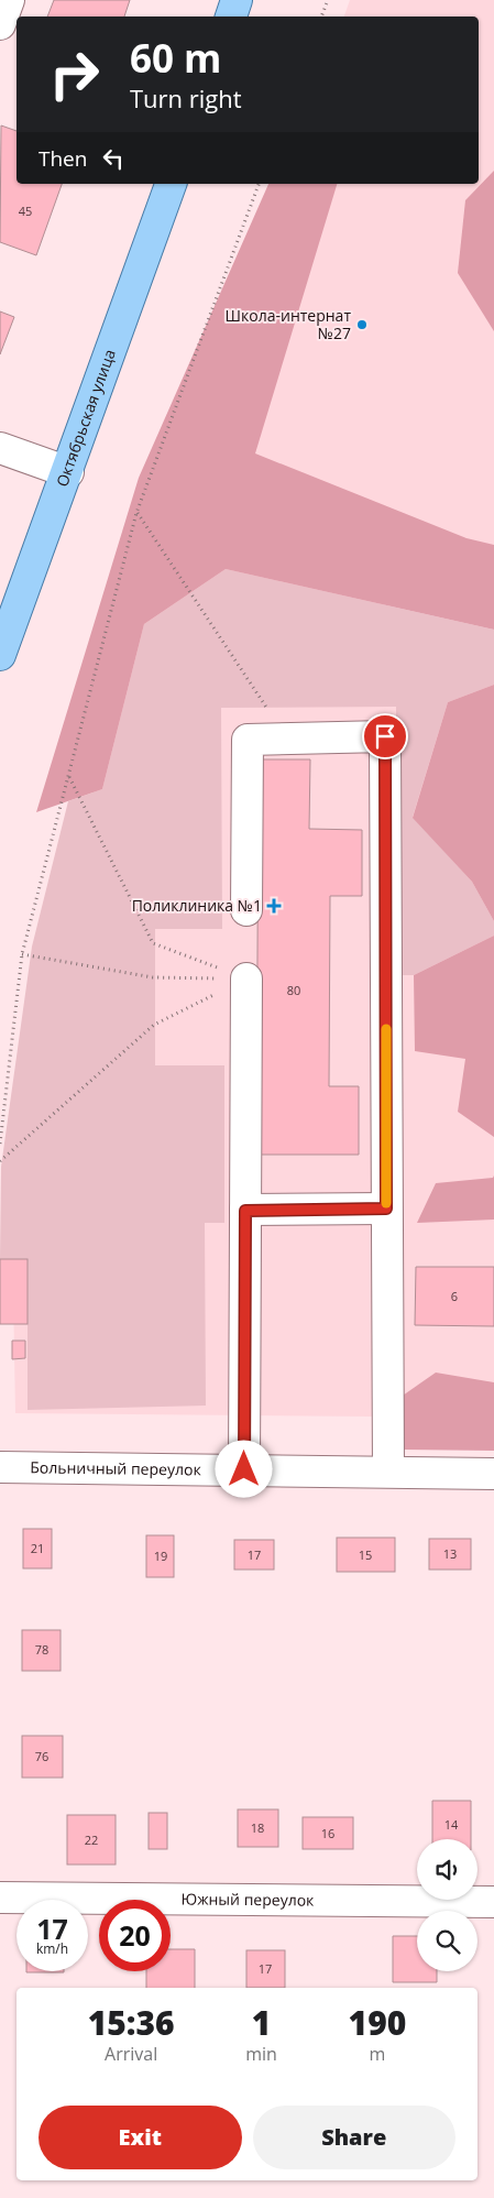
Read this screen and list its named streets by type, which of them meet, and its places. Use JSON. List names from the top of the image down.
{
  "streets": {
    "main road": ["Октябрьская улица"],
    "street": ["Больничный переулок", "Южный переулок"]
  },
  "places": {
    "other": ["Школа-интернат №27"],
    "health": ["Поликлиника №1"]
  },
  "house_numbers": [
    "45",
    "80",
    "6",
    "21",
    "13",
    "17",
    "15",
    "19",
    "78",
    "76",
    "14",
    "18",
    "16",
    "22",
    "17"
  ],
  "page": {
    "turn": ["60 m", "Turn right"],
    "then": "Then",
    "speed": "17 km/h",
    "limit": "20",
    "eta": [
      "15:36",
      "Arrival",
      "1",
      "min",
      "190",
      "m"
    ],
    "buttons": ["Exit", "Share"]
  }
}
